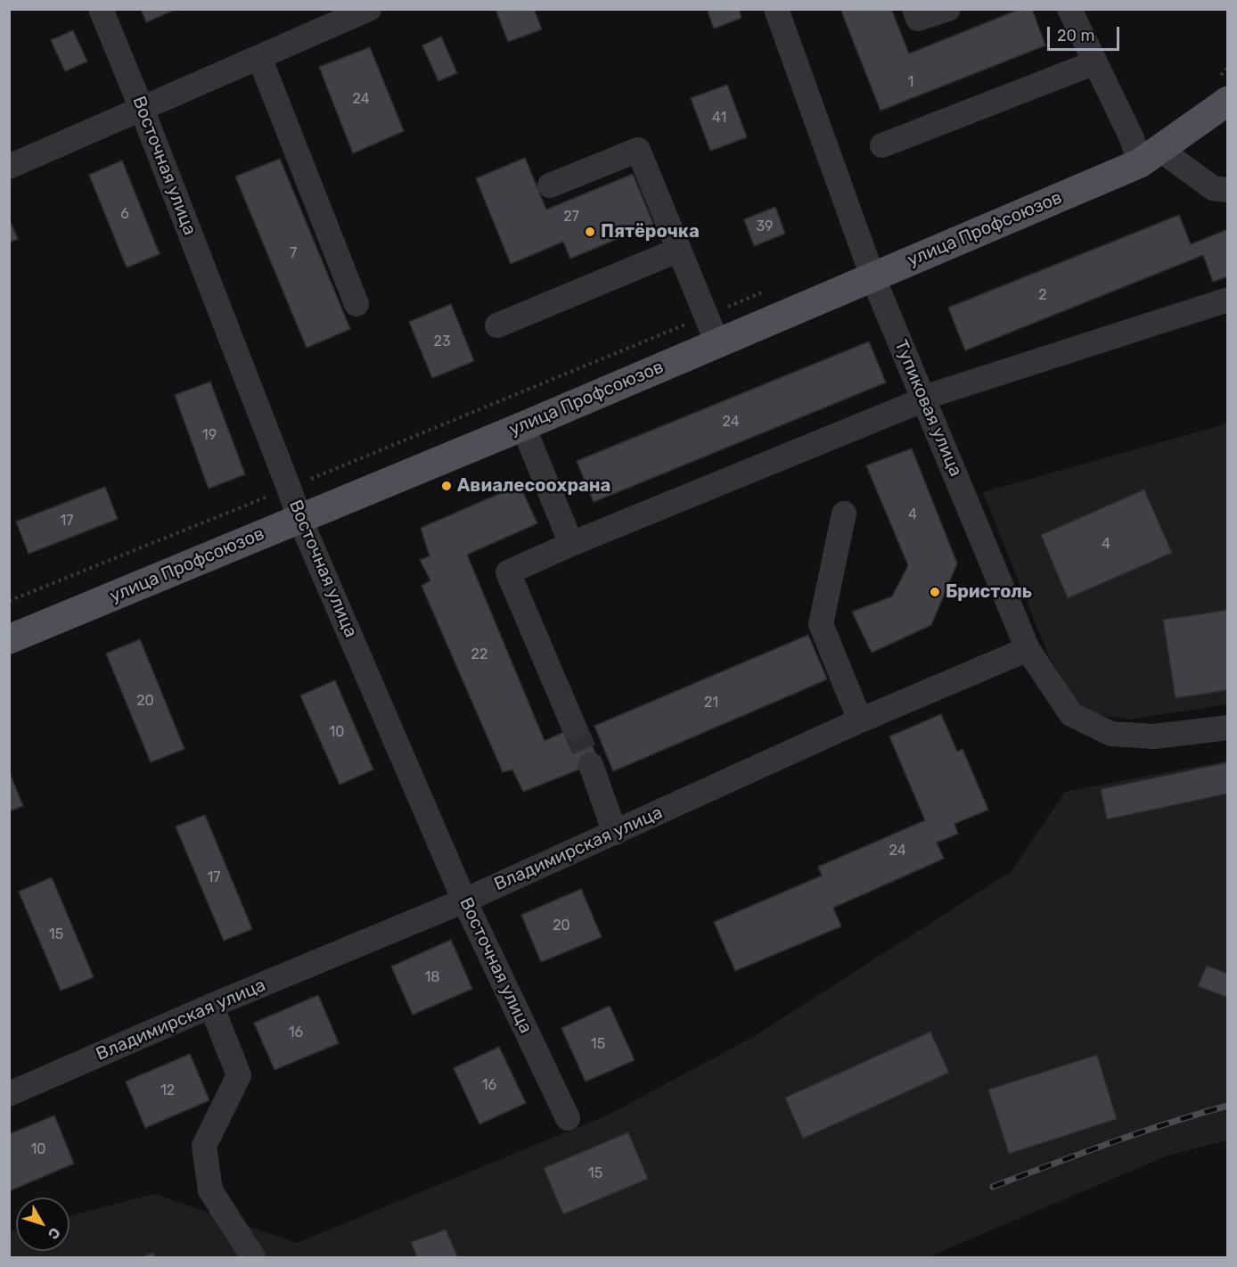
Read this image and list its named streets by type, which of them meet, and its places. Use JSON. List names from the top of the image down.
{
  "streets": {
    "main road": ["улица Профсоюзов"],
    "street": ["Восточная улица", "Тупиковая улица", "Владимирская улица"]
  },
  "crossings": [
    ["Восточная улица", "улица Профсоюзов"],
    ["Восточная улица", "Владимирская улица"],
    ["улица Профсоюзов", "Тупиковая улица"],
    ["Тупиковая улица", "Владимирская улица"]
  ],
  "places": ["Пятёрочка", "Авиалесоохрана", "Бристоль"],
  "house_numbers": [
    "1",
    "24",
    "41",
    "6",
    "27",
    "39",
    "7",
    "2",
    "23",
    "24",
    "19",
    "4",
    "17",
    "4",
    "22",
    "20",
    "21",
    "10",
    "24",
    "17",
    "20",
    "15",
    "18",
    "16",
    "15",
    "16",
    "12",
    "10",
    "15"
  ],
  "scale_bar": "20 m",
  "north": "bottom right"
}
